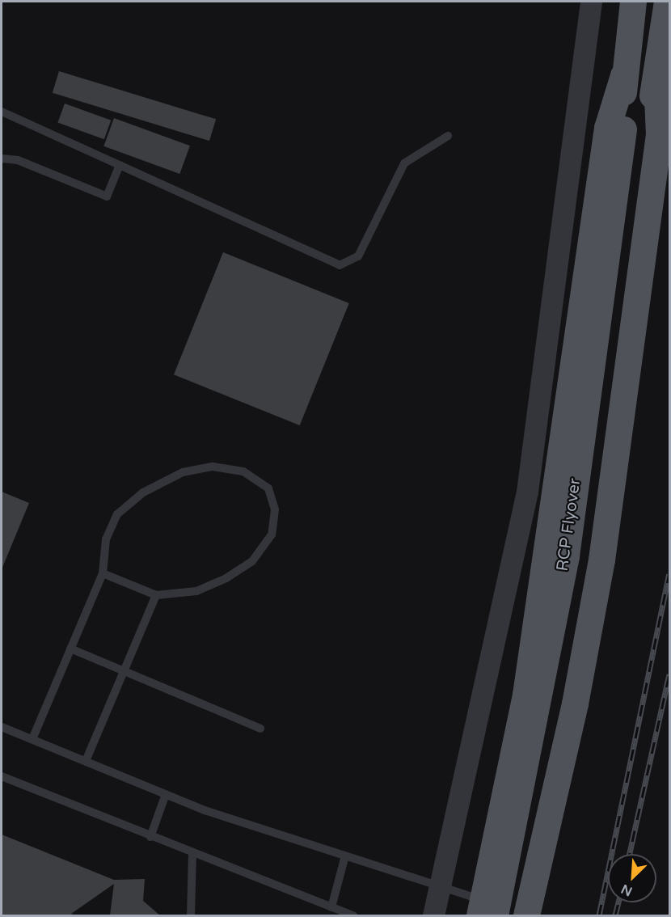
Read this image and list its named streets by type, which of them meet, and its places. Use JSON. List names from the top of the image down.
{
  "streets": {
    "main road": ["RCP Flyover"]
  },
  "north": "bottom left"
}
